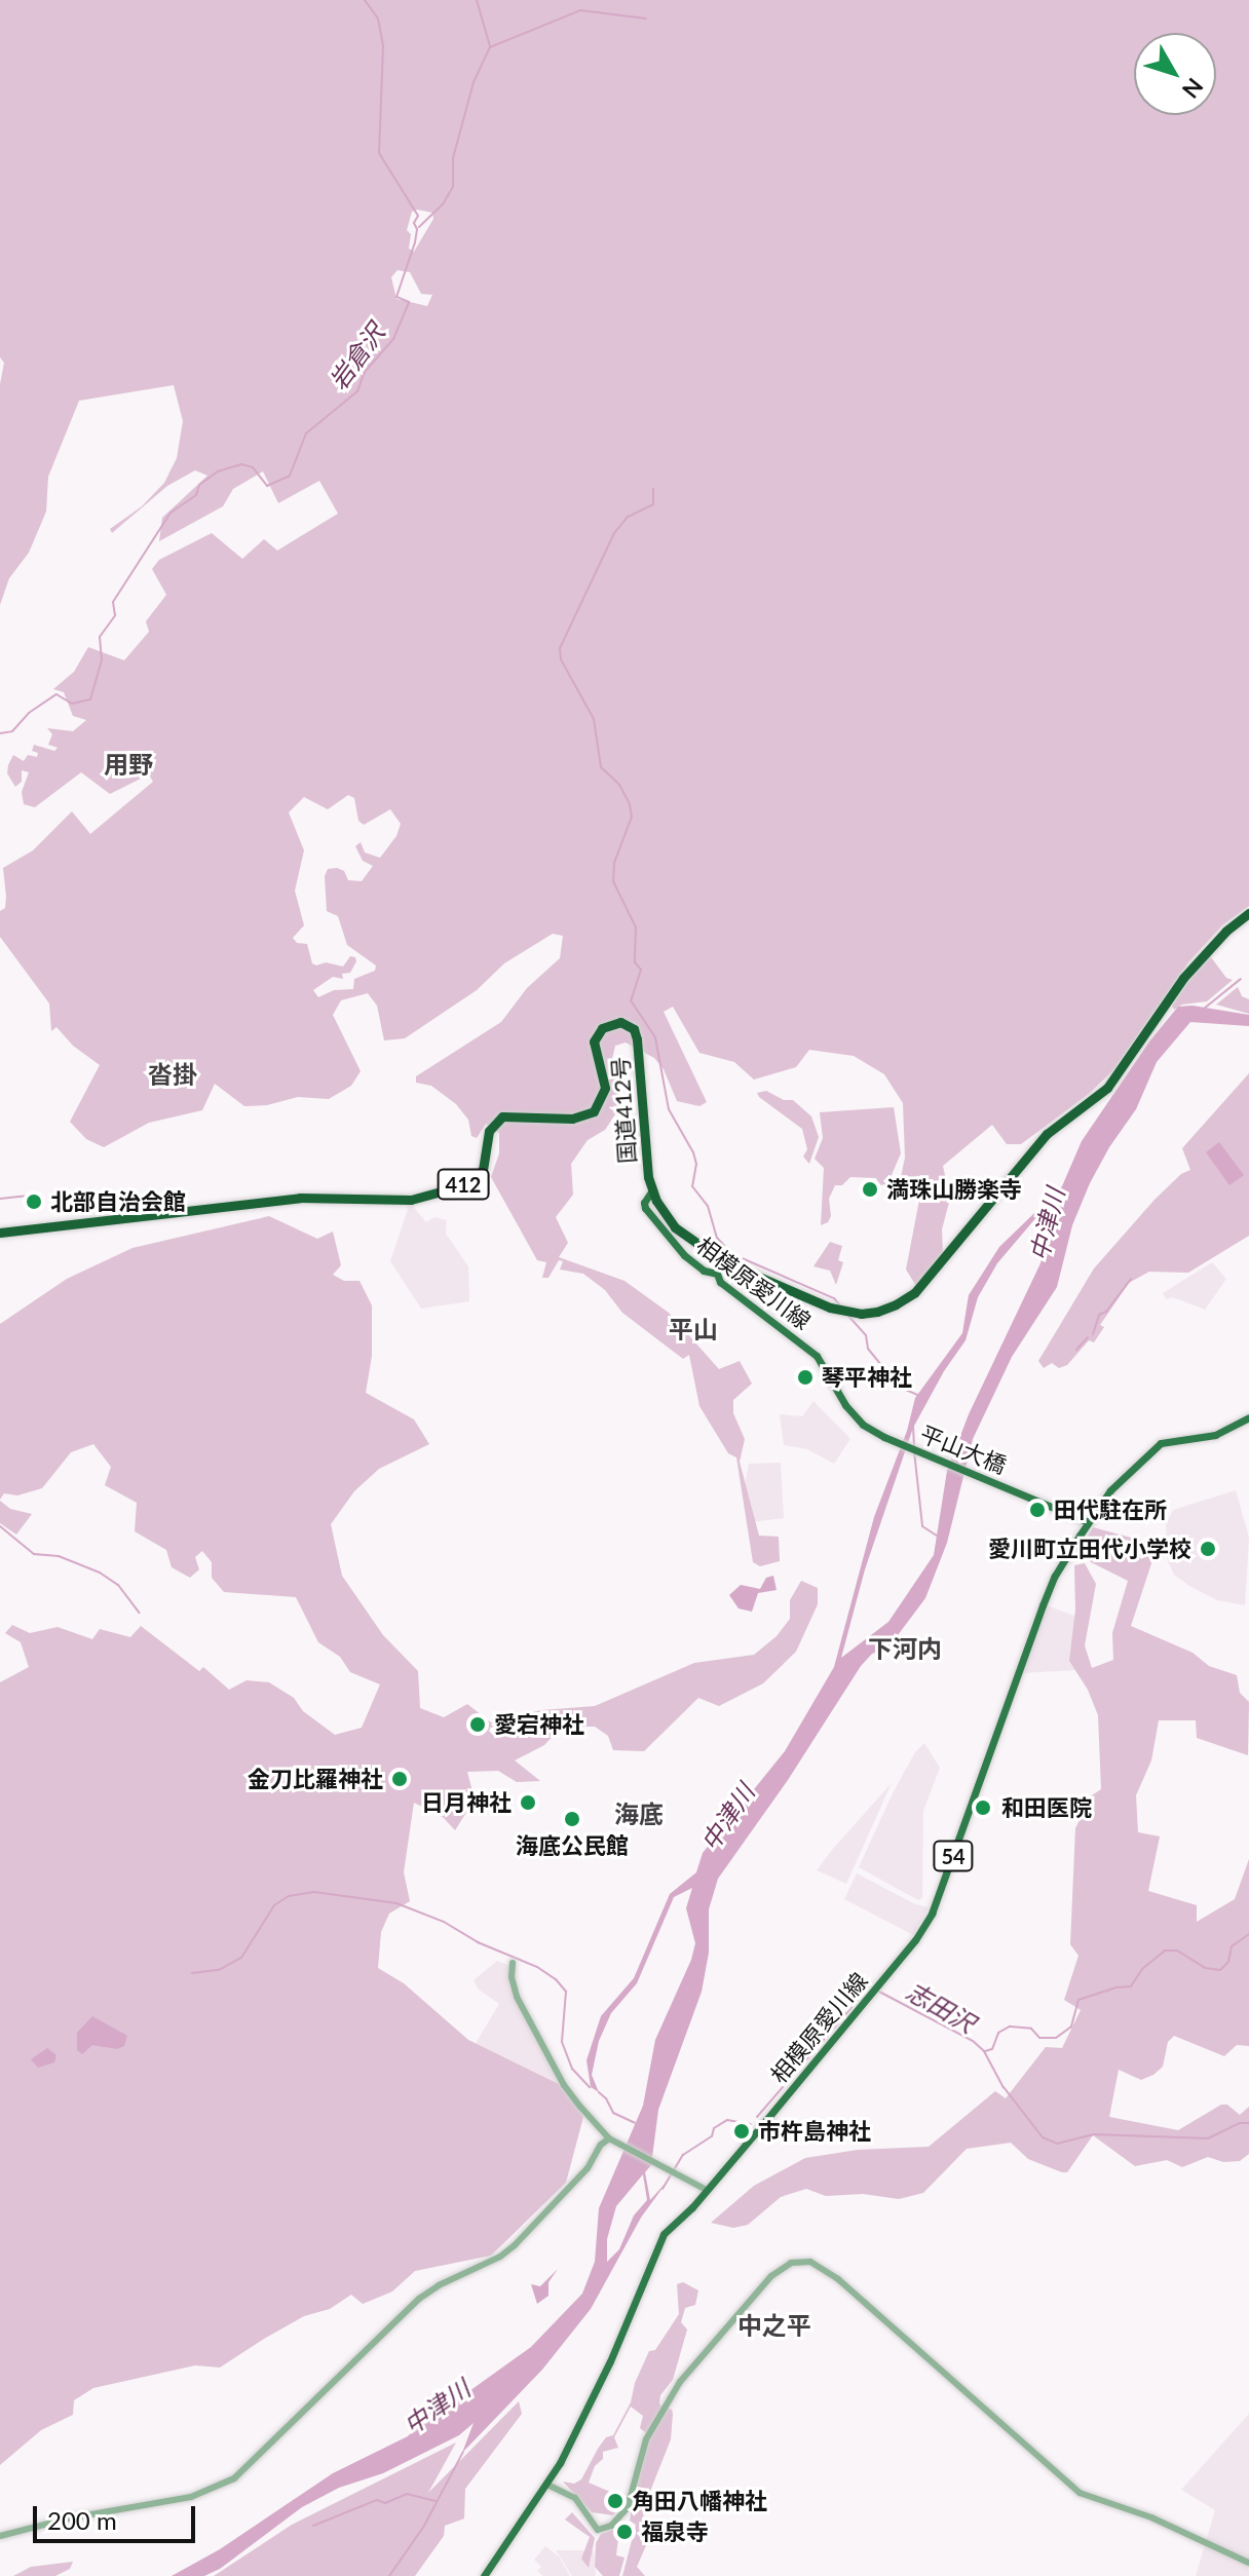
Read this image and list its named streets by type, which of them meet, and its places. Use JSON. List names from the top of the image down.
{
  "streets": {
    "highway": ["国道412号", "412"],
    "main road": ["相模原愛川線", "平山大橋", "54"]
  },
  "crossings": [
    ["国道412号", "相模原愛川線"],
    ["相模原愛川線", "平山大橋"],
    ["相模原愛川線", "54"],
    ["平山大橋", "54"]
  ],
  "districts": [
    "用野",
    "沓掛",
    "平山",
    "下河内",
    "海底",
    "中之平"
  ],
  "water": ["岩倉沢", "中津川", "志田沢"],
  "places": [
    "満珠山勝楽寺",
    "北部自治会館",
    "琴平神社",
    "田代駐在所",
    "愛川町立田代小学校",
    "愛宕神社",
    "金刀比羅神社",
    "日月神社",
    "和田医院",
    "海底公民館",
    "市杵島神社",
    "角田八幡神社",
    "福泉寺"
  ],
  "scale_bar": "200 m",
  "north": "bottom right"
}
